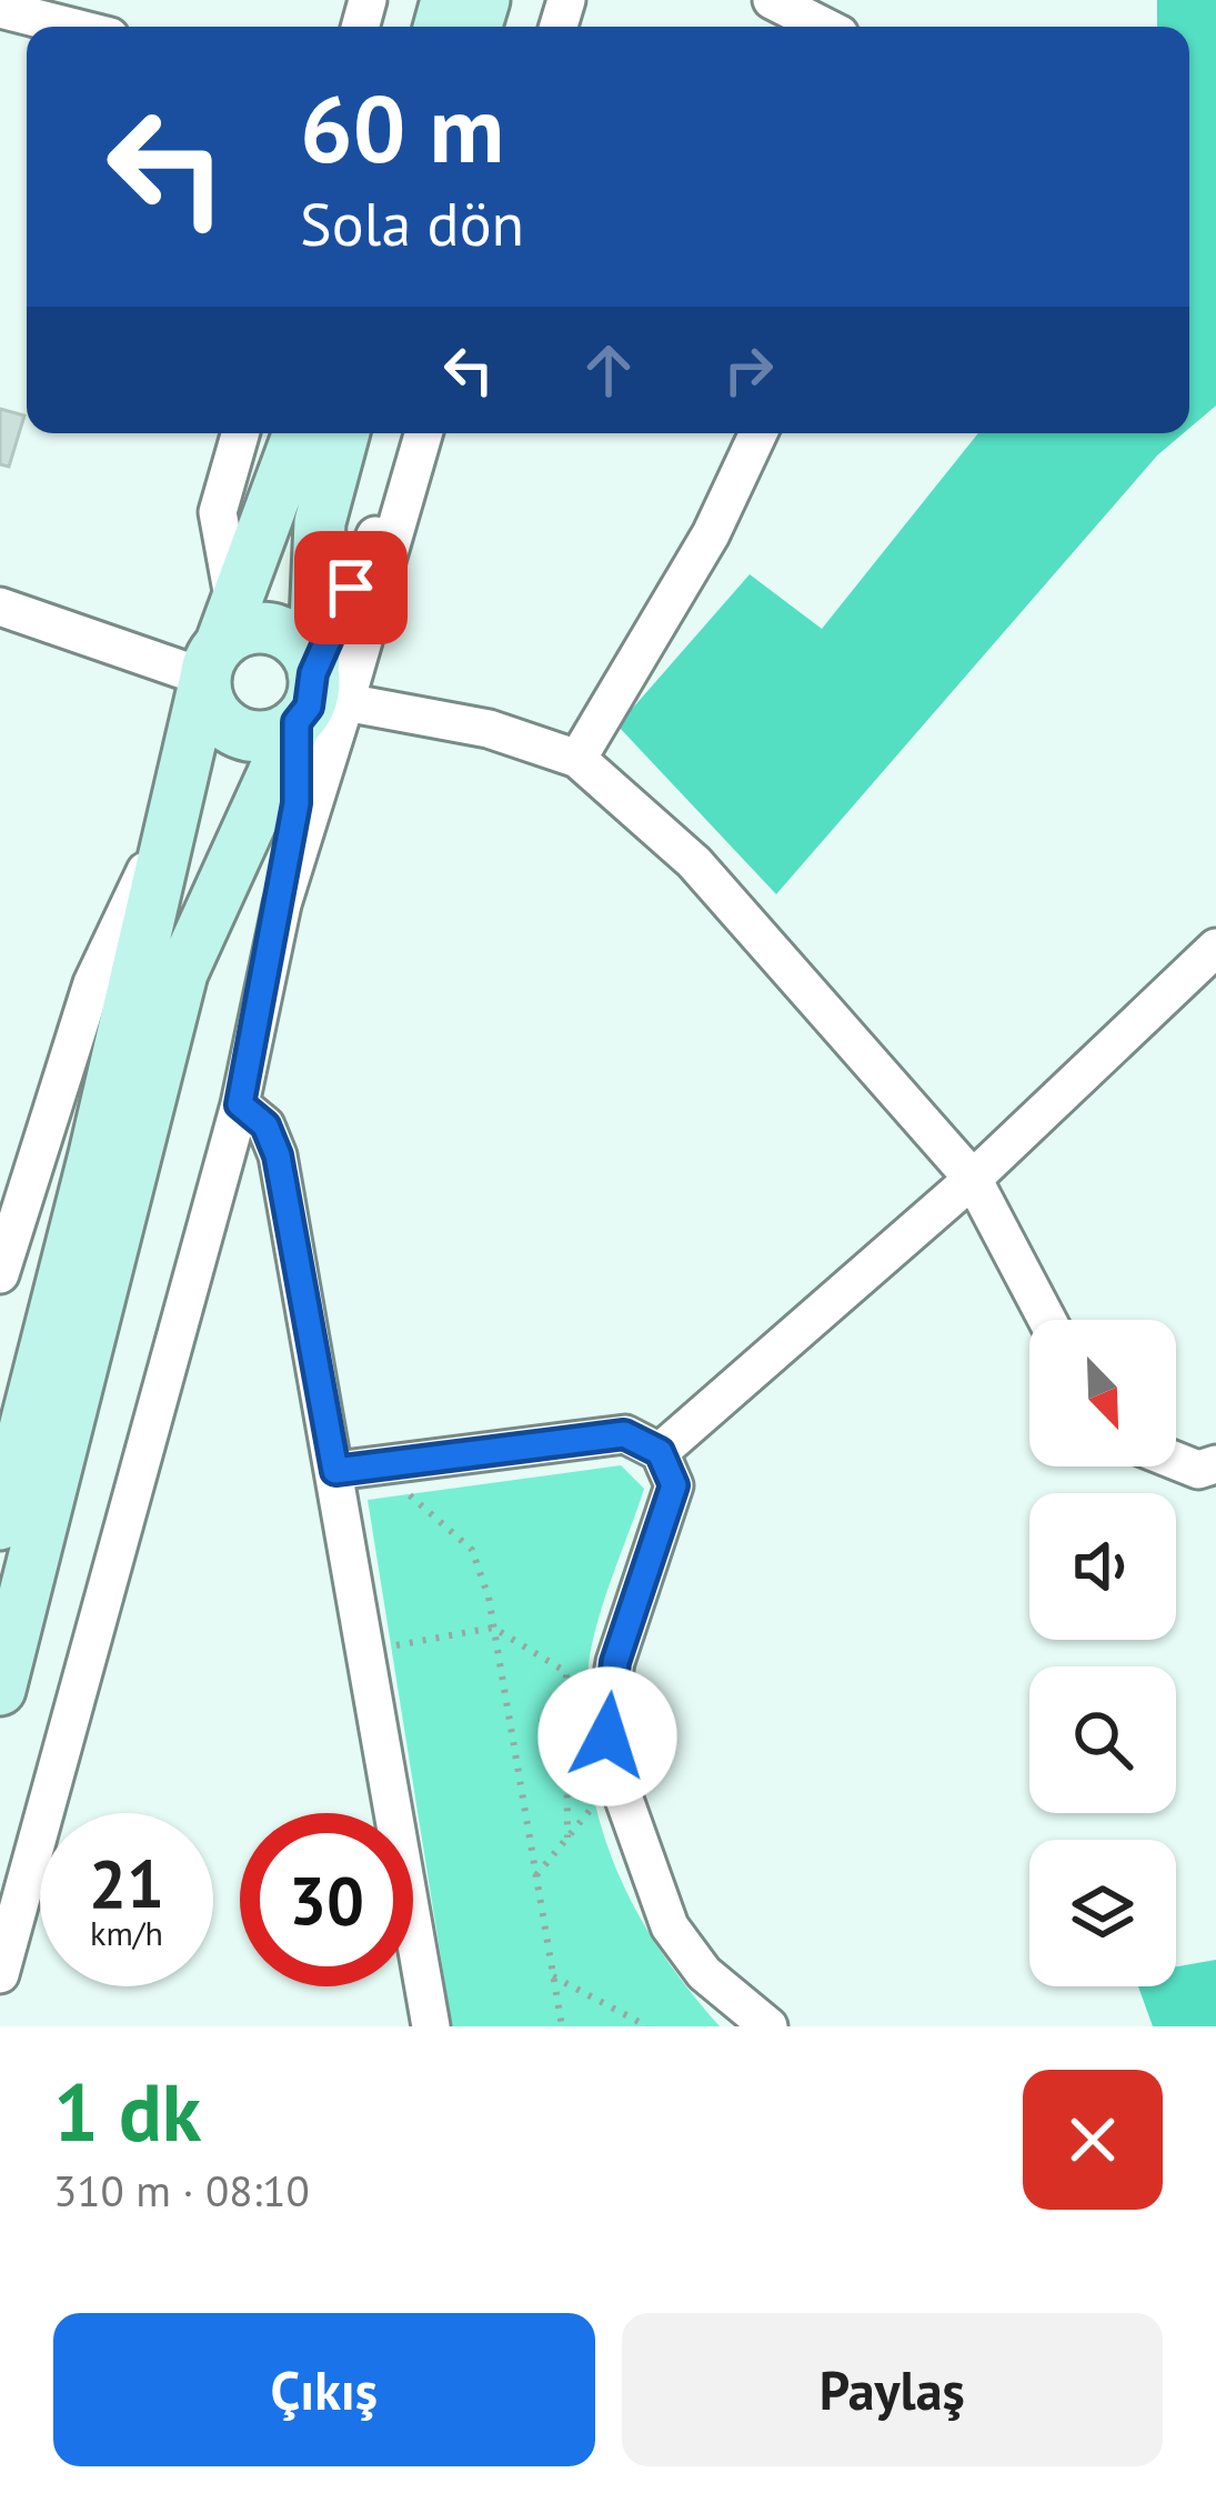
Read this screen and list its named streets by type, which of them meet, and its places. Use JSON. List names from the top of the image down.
{
  "north": "bottom right",
  "page": {
    "turn": ["60 m", "Sola dön"],
    "speed": "21 km/h",
    "limit": "30",
    "heading": ["1 dk", "310 m · 08:10"],
    "buttons": ["Çıkış", "Paylaş"]
  }
}
